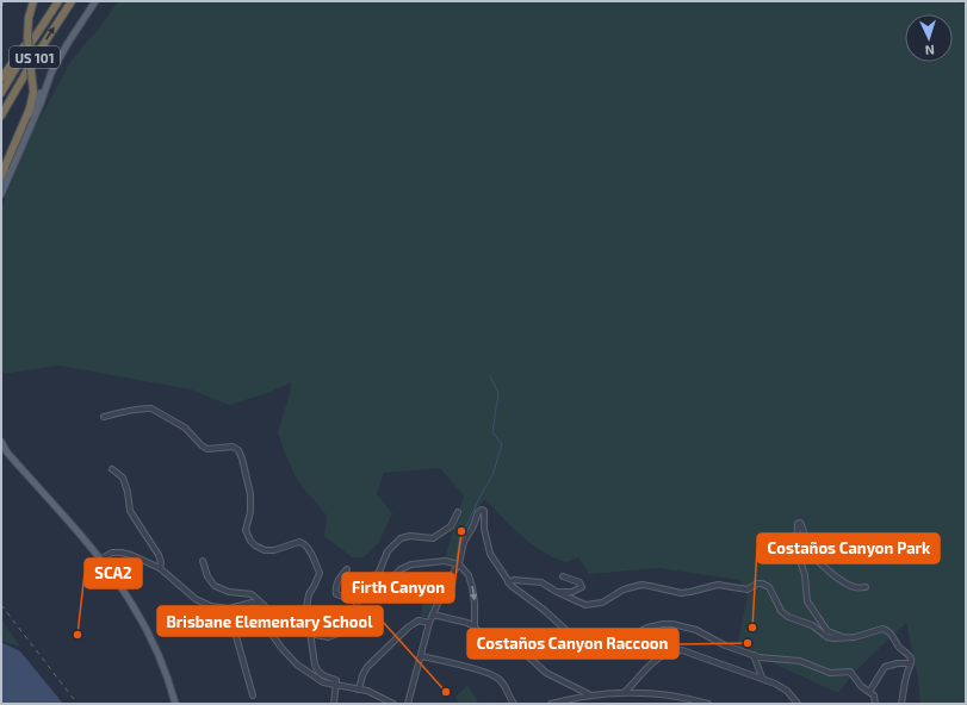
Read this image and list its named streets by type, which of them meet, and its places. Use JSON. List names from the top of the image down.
{
  "streets": {
    "highway": ["US 101"]
  },
  "places": [
    "Firth Canyon",
    "Costaños Canyon Park",
    "SCA2",
    "Costaños Canyon Raccoon",
    "Brisbane Elementary School"
  ],
  "north": "bottom"
}
